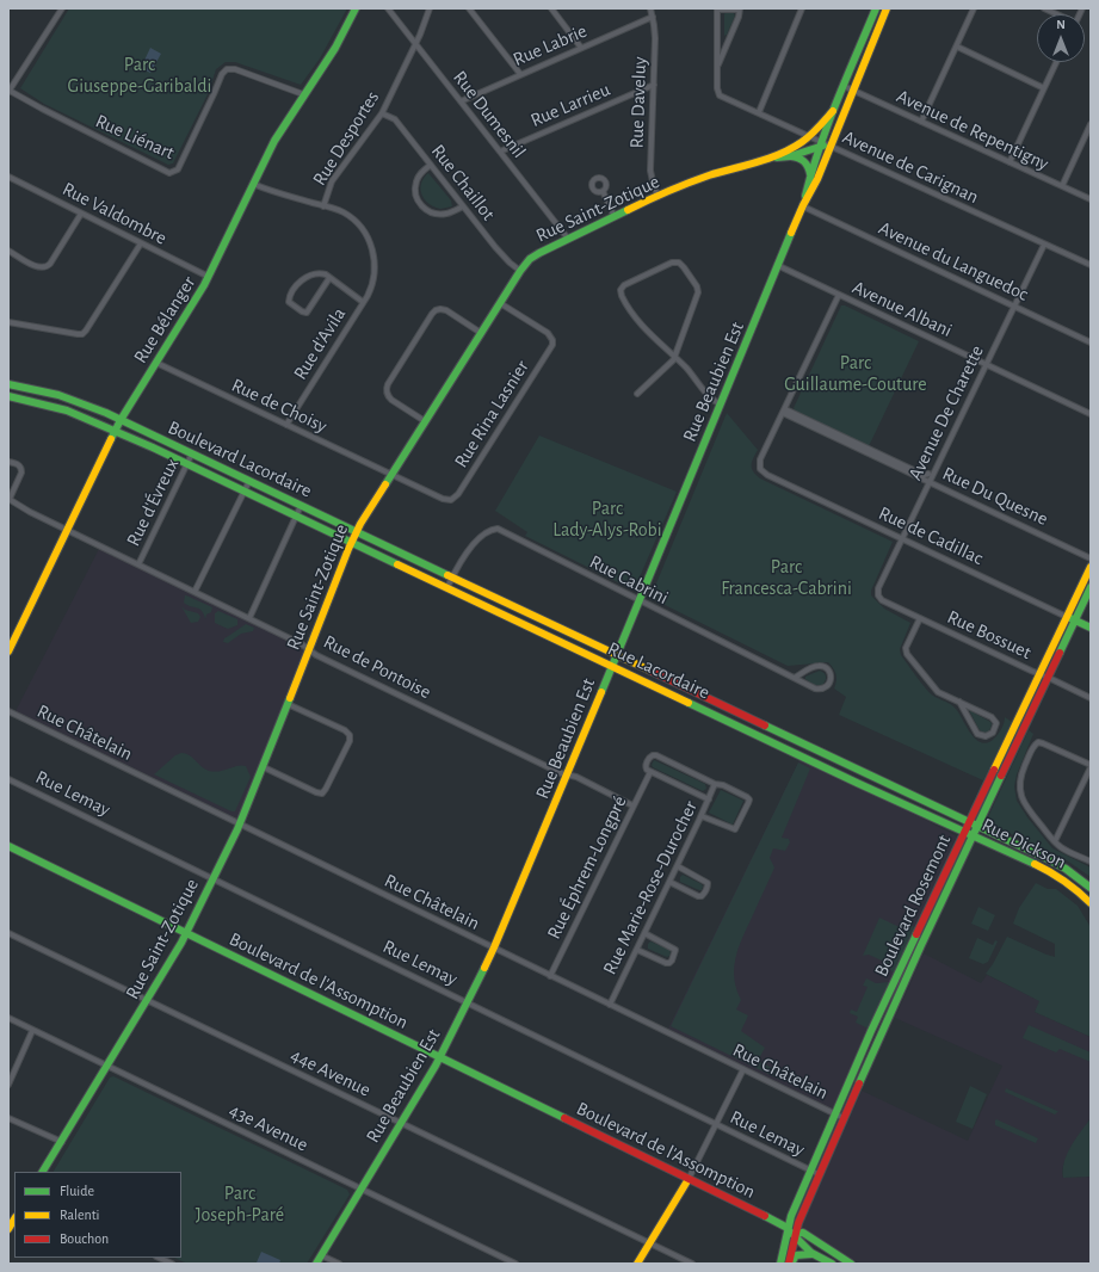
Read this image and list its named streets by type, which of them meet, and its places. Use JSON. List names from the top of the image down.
{
  "streets": {
    "street": [
      "Rue Labrie",
      "Rue Daveluy",
      "Rue Larrieu",
      "Rue Dumesnil",
      "Avenue de Repentigny",
      "Rue Liénart",
      "Rue Desportes",
      "Avenue de Carignan",
      "Rue Chaillot",
      "Rue Saint-Zotique",
      "Rue Valdombre",
      "Avenue du Languedoc",
      "Avenue Albani",
      "Rue Bélanger",
      "Rue d'Avila",
      "Rue Beaubien Est",
      "Rue de Choisy",
      "Avenue De Charette",
      "Rue Rina Lasnier",
      "Boulevard Lacordaire",
      "Rue Du Quesne",
      "Rue d'Évreux",
      "Rue de Cadillac",
      "Rue Cabrini",
      "Rue Bossuet",
      "Rue de Pontoise",
      "Rue Lacordaire",
      "Rue Châtelain",
      "Rue Lemay",
      "Rue Dickson",
      "Rue Éphrem-Longpré",
      "Rue Marie-Rose-Durocher",
      "Boulevard Rosemont",
      "Boulevard de l'Assomption",
      "44e Avenue",
      "43e Avenue"
    ]
  },
  "crossings": [
    ["Rue Labrie", "Rue Daveluy"],
    ["Rue Labrie", "Rue Dumesnil"],
    ["Rue Daveluy", "Rue Larrieu"],
    ["Rue Daveluy", "Rue Saint-Zotique"],
    ["Rue Larrieu", "Rue Dumesnil"],
    ["Rue Dumesnil", "Rue Desportes"],
    ["Rue Dumesnil", "Rue Saint-Zotique"],
    ["Avenue de Repentigny", "Rue Beaubien Est"],
    ["Rue Liénart", "Rue Bélanger"],
    ["Rue Desportes", "Rue Chaillot"],
    ["Rue Desportes", "Rue d'Avila"],
    ["Avenue de Carignan", "Rue Saint-Zotique"],
    ["Avenue de Carignan", "Rue Beaubien Est"],
    ["Avenue de Carignan", "Avenue De Charette"],
    ["Rue Chaillot", "Rue Saint-Zotique"],
    ["Rue Saint-Zotique", "Rue Beaubien Est"],
    ["Rue Saint-Zotique", "Rue de Choisy"],
    ["Rue Saint-Zotique", "Rue Rina Lasnier"],
    ["Rue Saint-Zotique", "Boulevard Lacordaire"],
    ["Rue Saint-Zotique", "Rue de Pontoise"],
    ["Rue Saint-Zotique", "Rue Châtelain"],
    ["Rue Saint-Zotique", "Rue Lemay"],
    ["Rue Saint-Zotique", "Boulevard de l'Assomption"],
    ["Rue Saint-Zotique", "44e Avenue"],
    ["Rue Saint-Zotique", "43e Avenue"],
    ["Rue Valdombre", "Rue Bélanger"],
    ["Avenue du Languedoc", "Rue Beaubien Est"],
    ["Avenue du Languedoc", "Avenue De Charette"],
    ["Avenue Albani", "Rue Beaubien Est"],
    ["Avenue Albani", "Avenue De Charette"],
    ["Rue Bélanger", "Rue d'Avila"],
    ["Rue Bélanger", "Rue de Choisy"],
    ["Rue Bélanger", "Boulevard Lacordaire"],
    ["Rue Bélanger", "Rue de Pontoise"],
    ["Rue d'Avila", "Rue de Choisy"],
    ["Rue Beaubien Est", "Rue Cabrini"],
    ["Rue Beaubien Est", "Rue de Pontoise"],
    ["Rue Beaubien Est", "Rue Lacordaire"],
    ["Rue Beaubien Est", "Rue Châtelain"],
    ["Rue Beaubien Est", "Rue Lemay"],
    ["Rue Beaubien Est", "Boulevard de l'Assomption"],
    ["Rue Beaubien Est", "44e Avenue"],
    ["Rue Beaubien Est", "43e Avenue"],
    ["Rue de Choisy", "Rue Rina Lasnier"],
    ["Avenue De Charette", "Rue Du Quesne"],
    ["Avenue De Charette", "Rue de Cadillac"],
    ["Avenue De Charette", "Rue Bossuet"],
    ["Boulevard Lacordaire", "Rue d'Évreux"],
    ["Boulevard Lacordaire", "Rue Cabrini"],
    ["Boulevard Lacordaire", "Rue Lacordaire"],
    ["Rue Du Quesne", "Rue de Cadillac"],
    ["Rue d'Évreux", "Rue de Pontoise"],
    ["Rue de Cadillac", "Boulevard Rosemont"],
    ["Rue Cabrini", "Rue Lacordaire"],
    ["Rue Bossuet", "Boulevard Rosemont"],
    ["Rue de Pontoise", "Rue Éphrem-Longpré"],
    ["Rue Lacordaire", "Rue Dickson"],
    ["Rue Lacordaire", "Boulevard Rosemont"],
    ["Rue Châtelain", "Rue Éphrem-Longpré"],
    ["Rue Châtelain", "Rue Marie-Rose-Durocher"],
    ["Rue Châtelain", "Boulevard Rosemont"],
    ["Rue Lemay", "Boulevard Rosemont"],
    ["Rue Dickson", "Boulevard Rosemont"],
    ["Rue Éphrem-Longpré", "Rue Marie-Rose-Durocher"],
    ["Boulevard Rosemont", "Boulevard de l'Assomption"]
  ],
  "parks": [
    "Parc Giuseppe-Garibaldi",
    "Parc Guillaume-Couture",
    "Parc Lady-Alys-Robi",
    "Parc Francesca-Cabrini",
    "Parc Joseph-Paré"
  ],
  "legend": ["Fluide", "Ralenti", "Bouchon"],
  "north": "top"
}
